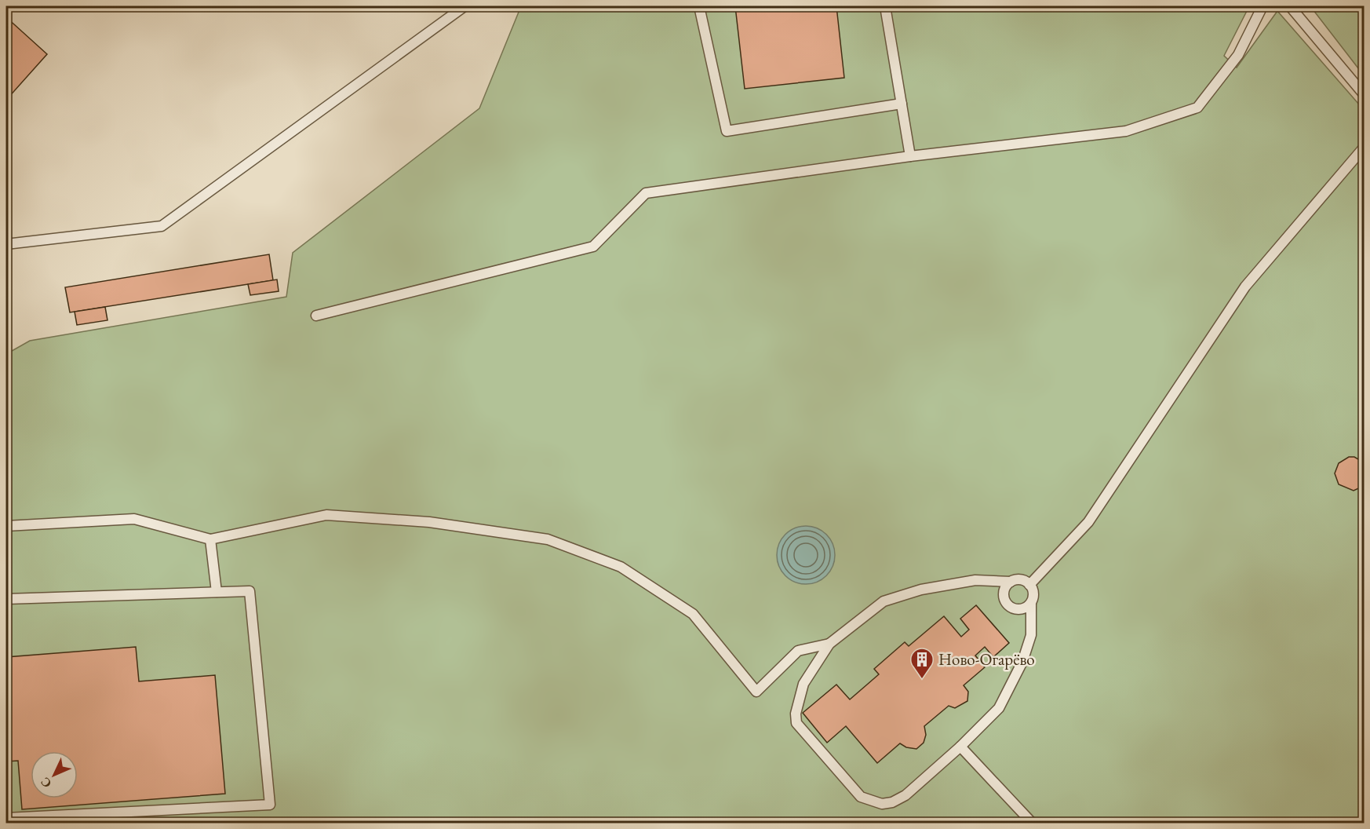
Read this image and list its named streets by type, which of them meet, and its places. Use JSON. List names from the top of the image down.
{
  "places": {
    "building": ["Ново-Огарёво"]
  },
  "north": "bottom left"
}
